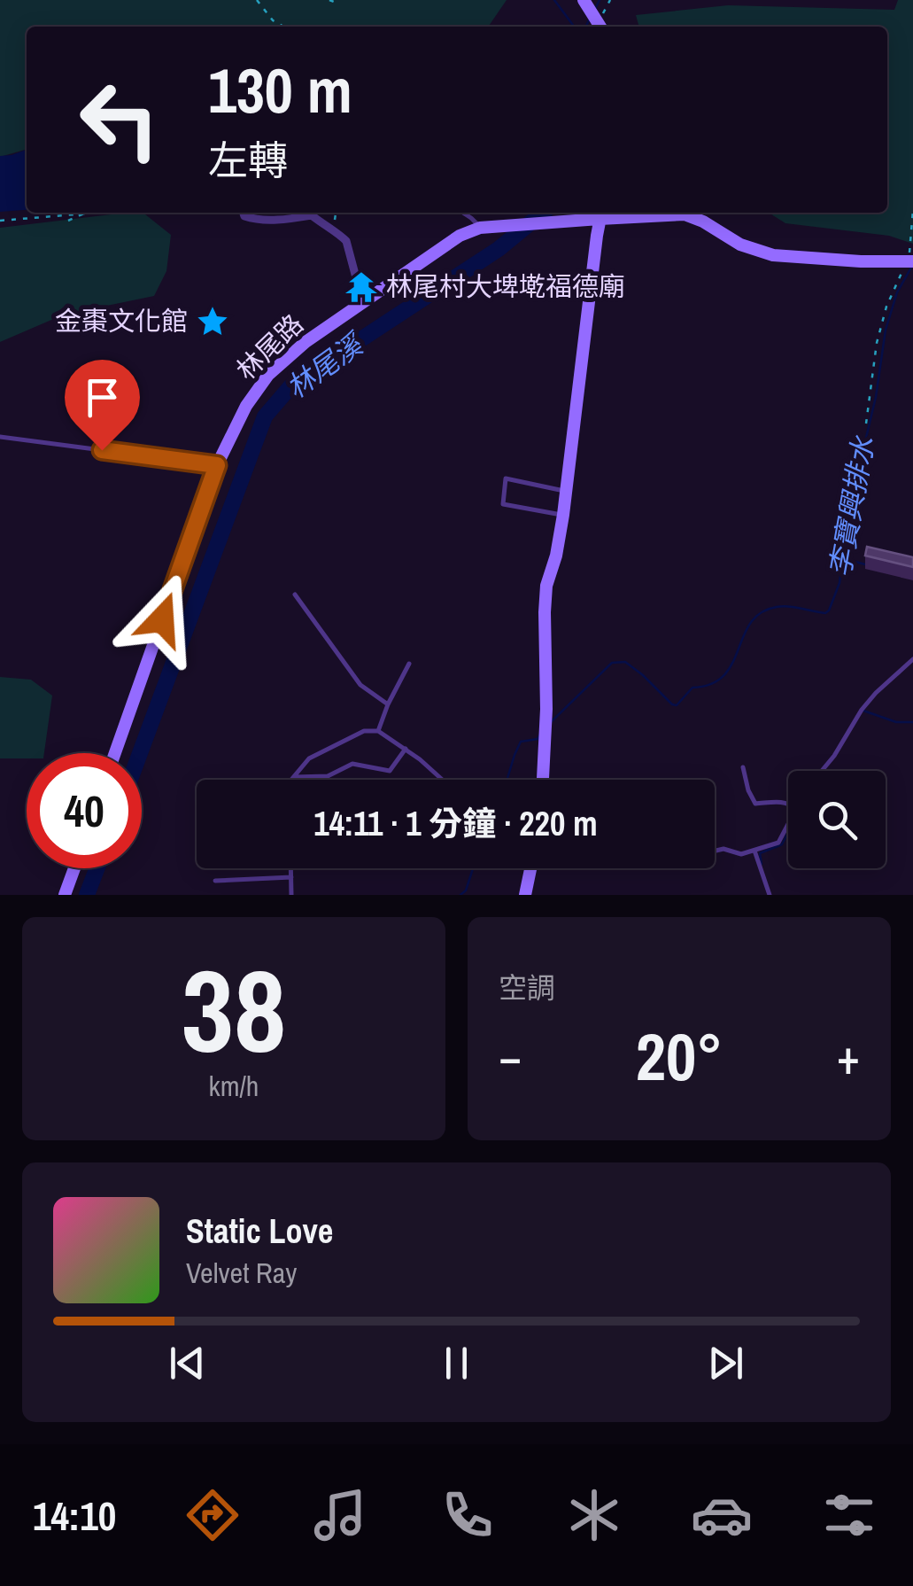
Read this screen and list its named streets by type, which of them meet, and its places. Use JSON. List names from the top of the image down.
{
  "streets": {
    "street": ["林尾路"]
  },
  "water": ["林尾溪", "李寶興排水"],
  "places": {
    "temple": ["林尾村大埤墘福德廟"],
    "place": ["金棗文化館"]
  },
  "page": {
    "turn": ["130 m", "左轉"],
    "limit": "40",
    "trip": "14:11 · 1 分鐘 · 220 m",
    "tile": [
      ["38", "km/h"],
      "空調"
    ],
    "heat": ["−", "20°", "+"],
    "song": ["Static Love", "Velvet Ray"],
    "tabs": "14:10"
  }
}
